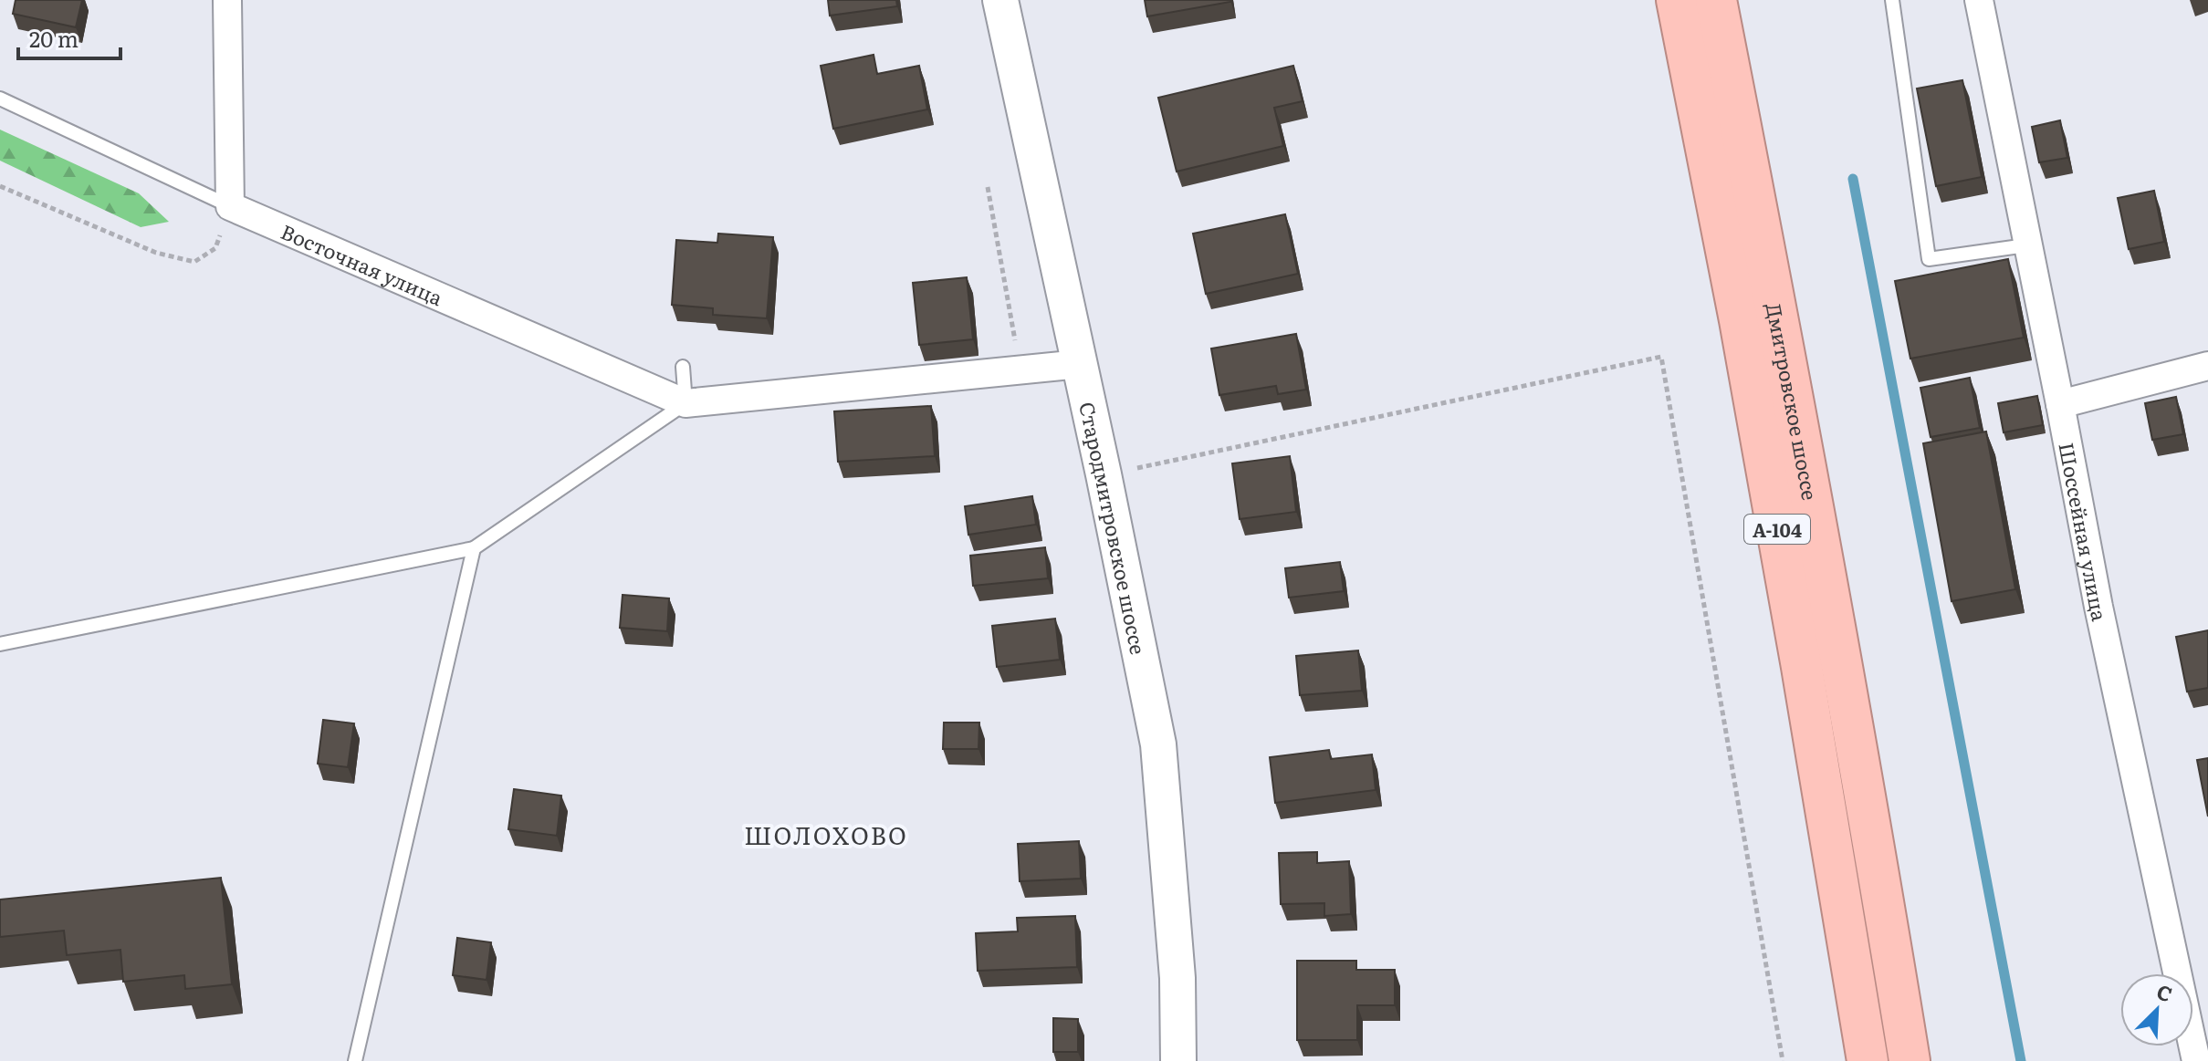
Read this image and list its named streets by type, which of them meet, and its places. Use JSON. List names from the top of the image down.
{
  "streets": {
    "highway": ["Дмитровское шоссе", "А-104"],
    "street": ["Восточная улица", "Стародмитровское шоссе", "Шоссейная улица"]
  },
  "districts": ["ШОЛОХОВО"],
  "scale_bar": "20 m",
  "north": "top right"
}
